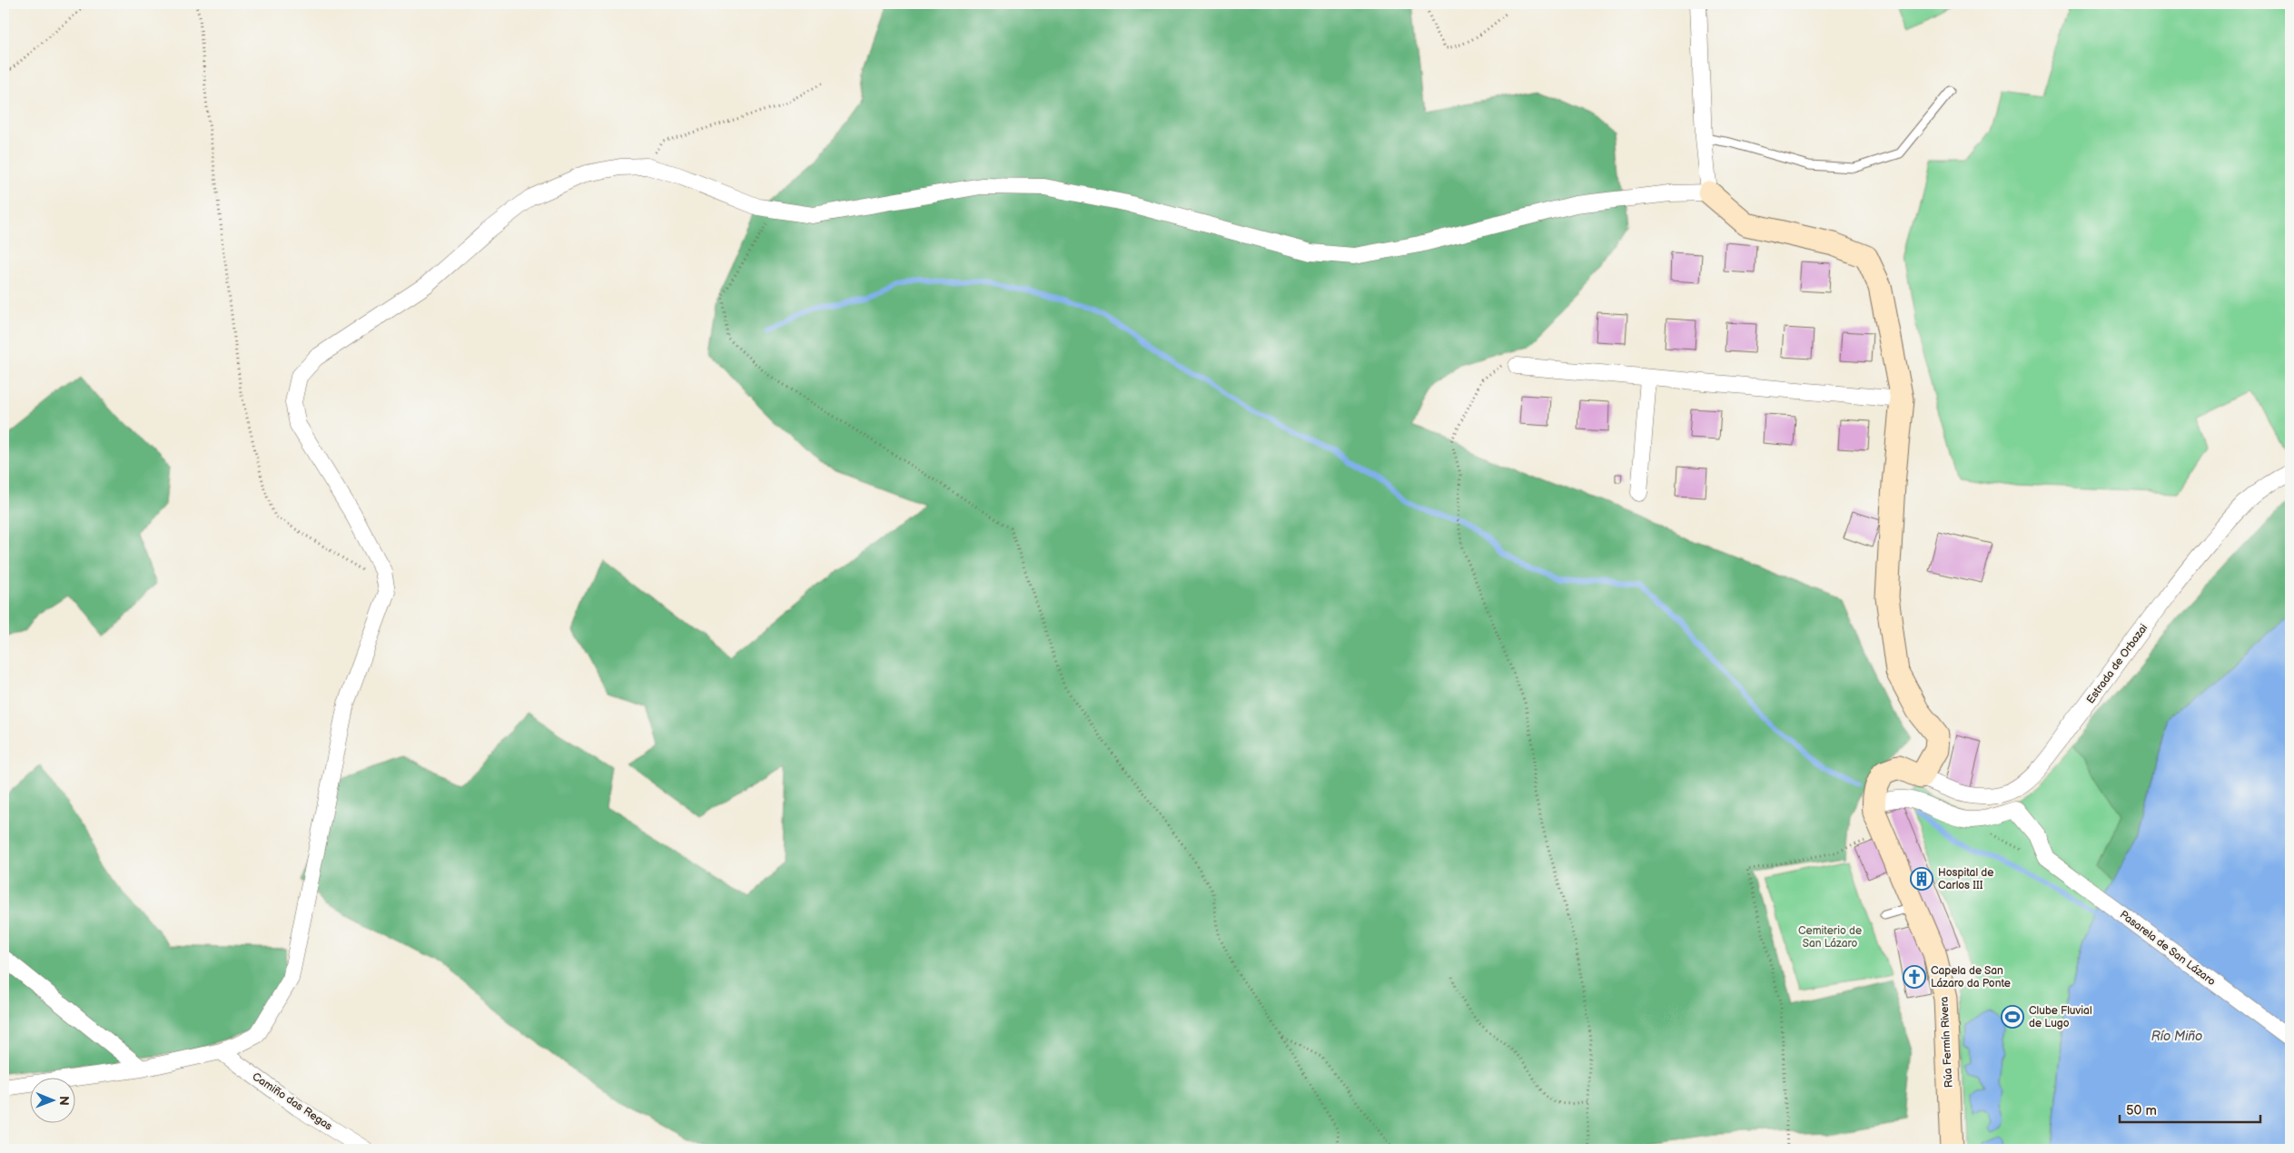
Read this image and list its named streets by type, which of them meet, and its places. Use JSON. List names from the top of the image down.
{
  "streets": {
    "street": [
      "Estrada de Orbazai",
      "Pasarela de San Lázaro",
      "Rúa Fermín Rivera",
      "Camiño das Regas"
    ]
  },
  "crossings": [
    ["Estrada de Orbazai", "Rúa Fermín Rivera"]
  ],
  "water": ["Río Miño"],
  "parks": ["Cemiterio de San Lázaro"],
  "places": {
    "building": ["Hospital de Carlos III"],
    "church": ["Capela de San Lázaro da Ponte"],
    "sports": ["Clube Fluvial de Lugo"]
  },
  "scale_bar": "50 m",
  "north": "right"
}
